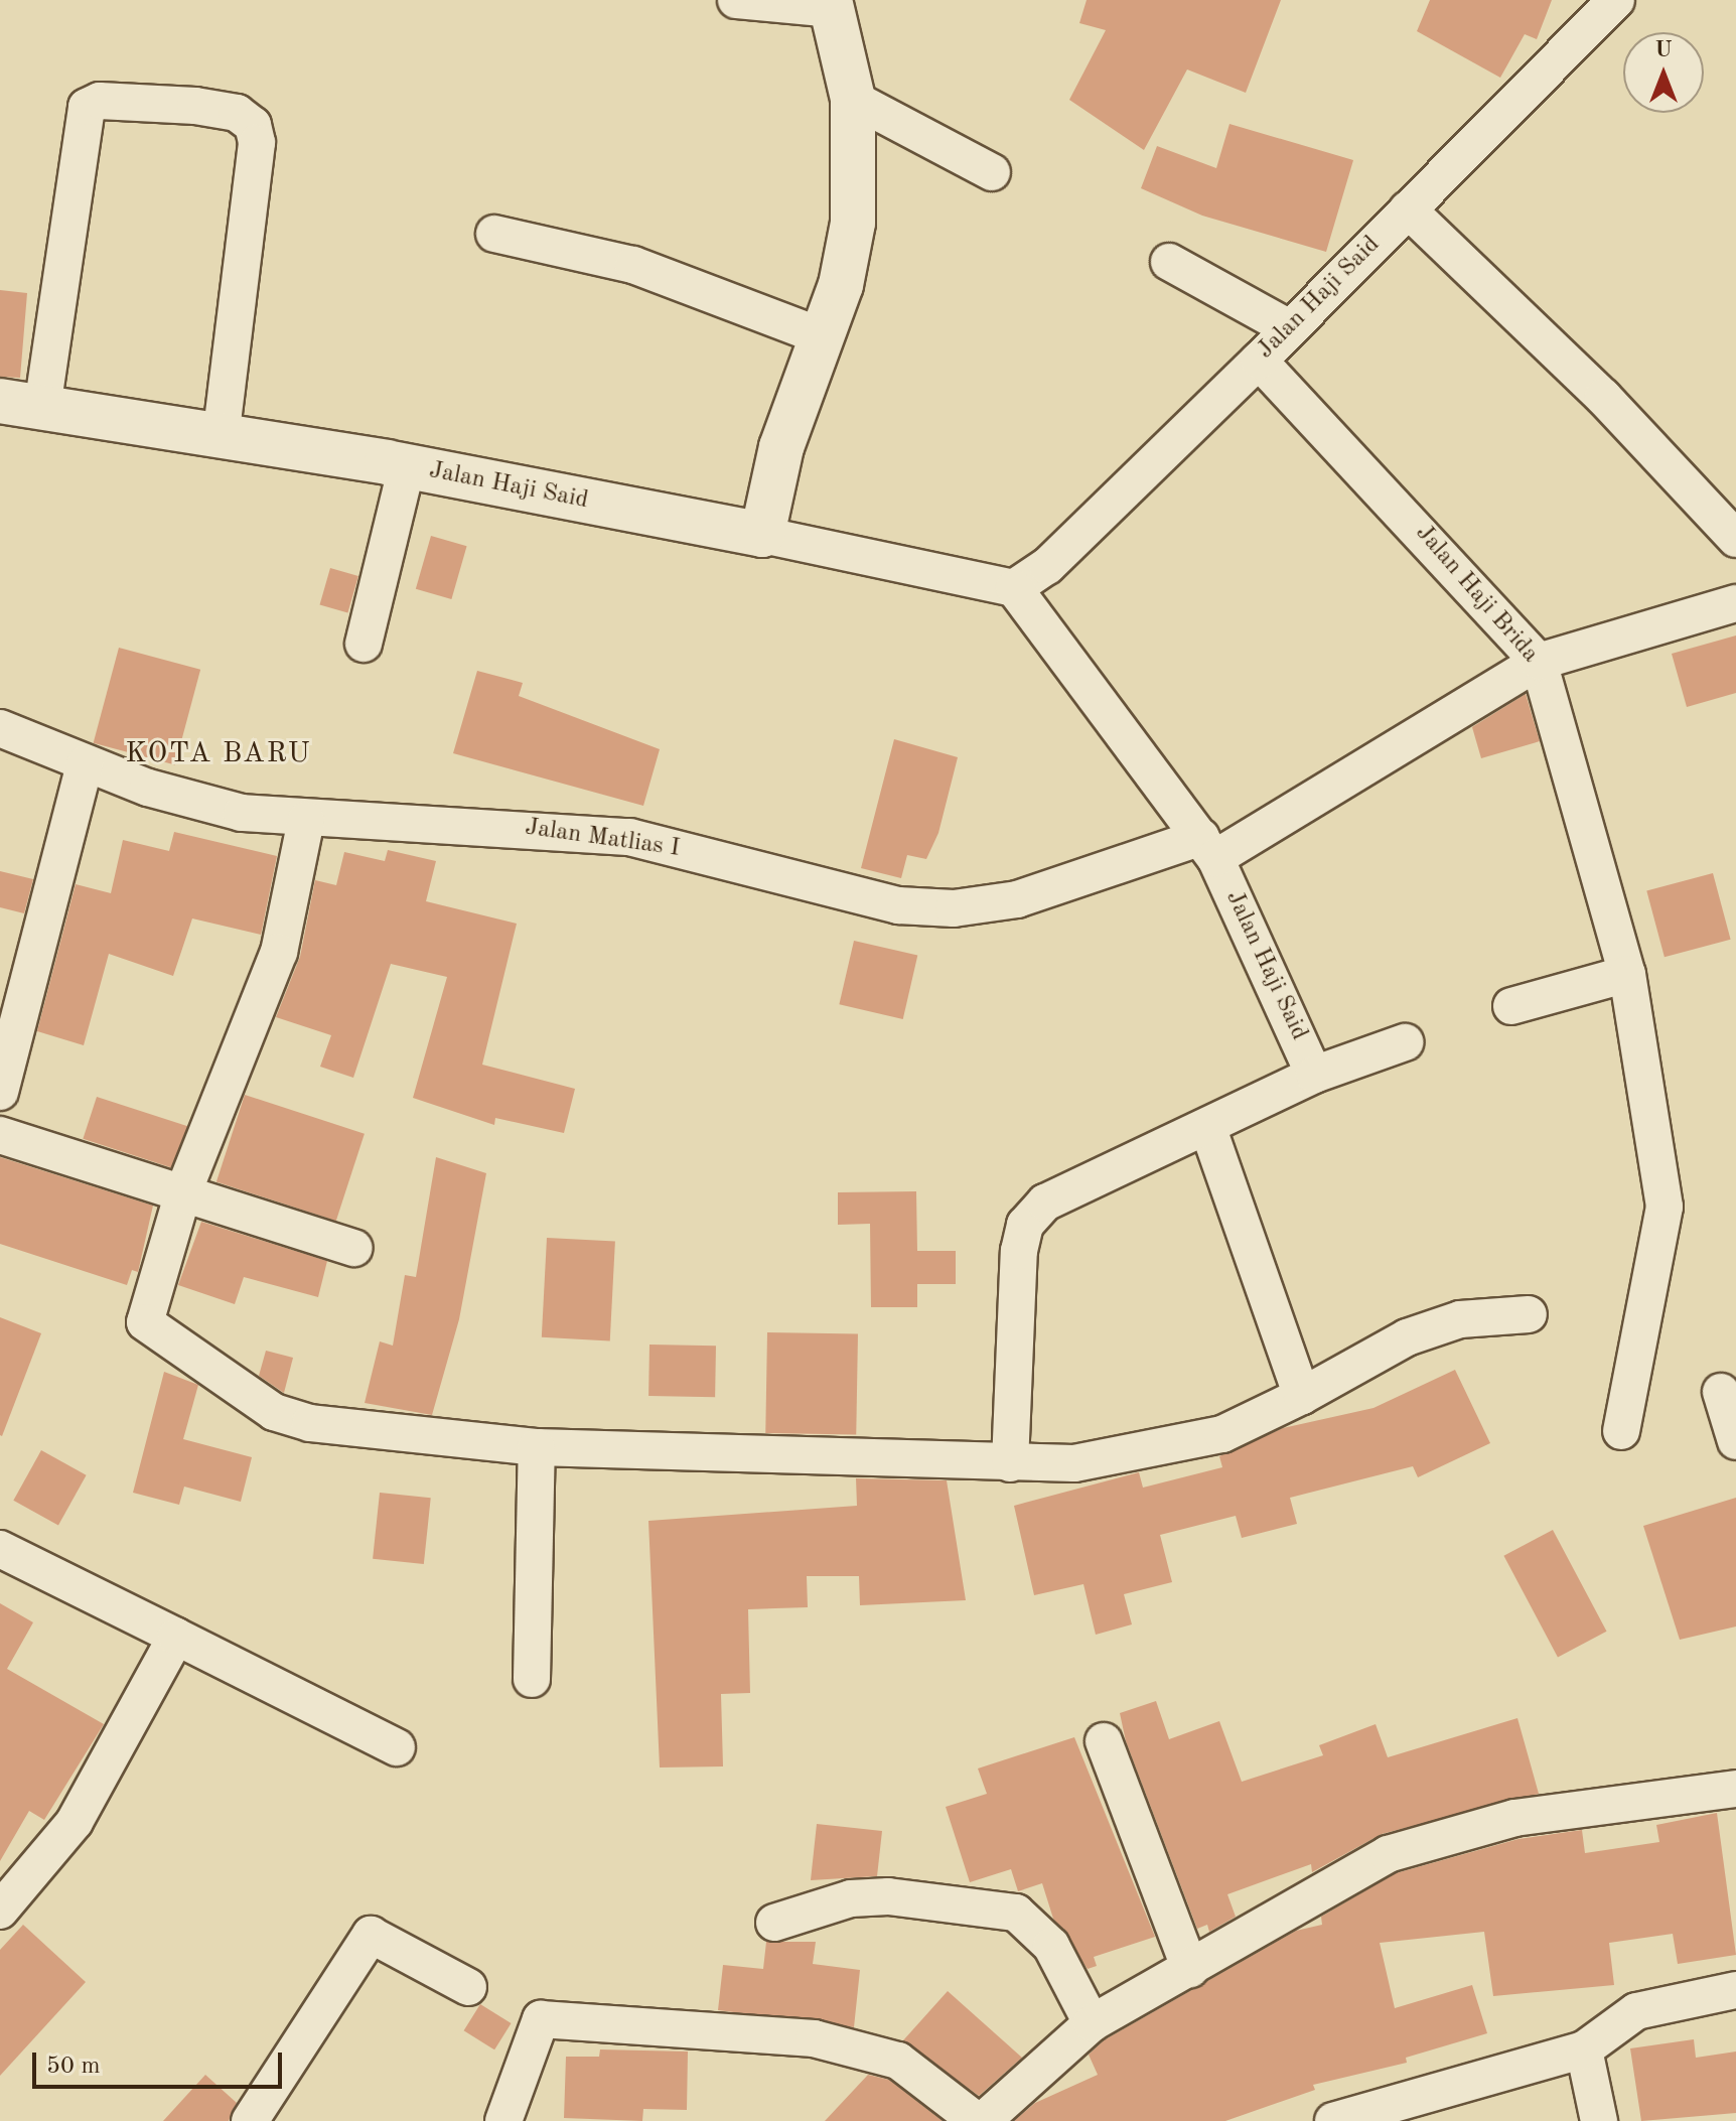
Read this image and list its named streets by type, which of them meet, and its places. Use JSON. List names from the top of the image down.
{
  "streets": {
    "street": ["Jalan Haji Said", "Jalan Haji Brida", "Jalan Matlias I"]
  },
  "crossings": [
    ["Jalan Haji Said", "Jalan Haji Brida"],
    ["Jalan Haji Said", "Jalan Matlias I"]
  ],
  "districts": ["KOTA BARU"],
  "scale_bar": "50 m",
  "north": "top"
}
